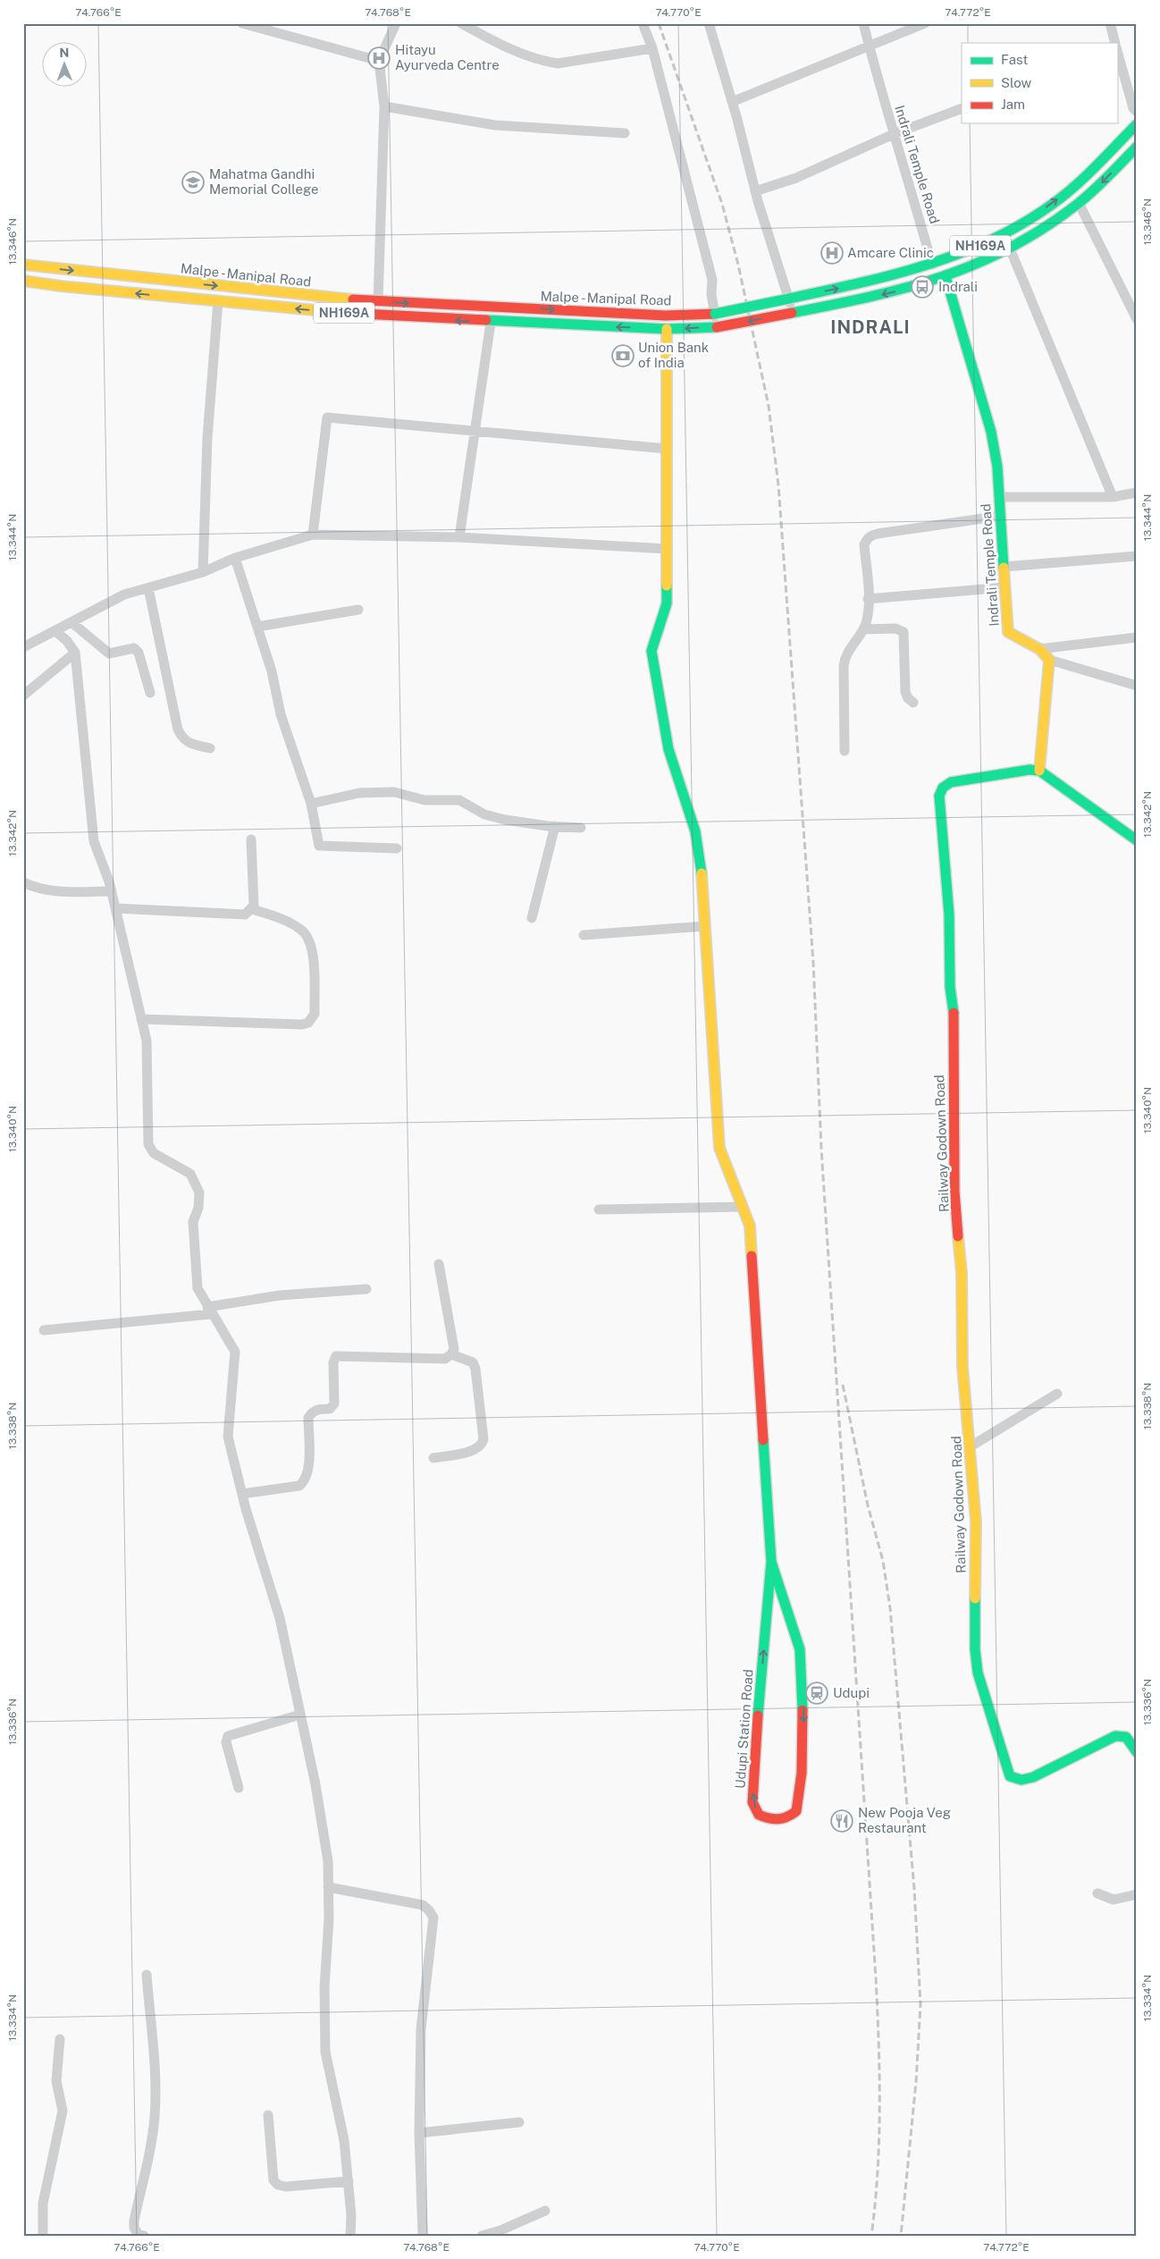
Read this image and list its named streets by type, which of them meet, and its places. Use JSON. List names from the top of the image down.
{
  "streets": {
    "main road": [
      "Indrali Temple Road",
      "NH169A",
      "Malpe - Manipal Road",
      "Railway Godown Road",
      "Udupi Station Road"
    ]
  },
  "crossings": [
    ["Indrali Temple Road", "NH169A"],
    ["Indrali Temple Road", "Malpe - Manipal Road"],
    ["NH169A", "Malpe - Manipal Road"]
  ],
  "districts": ["INDRALI"],
  "places": {
    "hospital": ["Hitayu Ayurveda Centre", "Amcare Clinic"],
    "school or university": ["Mahatma Gandhi Memorial College"],
    "bus stop": ["Indrali"],
    "bank": ["Union Bank of India"],
    "station": ["Udupi"],
    "restaurant": ["New Pooja Veg Restaurant"]
  },
  "legend": ["Fast", "Slow", "Jam"],
  "north": "top",
  "coordinates": [
    "74.766°E",
    "74.768°E",
    "74.770°E",
    "74.772°E",
    "13.346°N",
    "13.344°N",
    "13.342°N",
    "13.340°N",
    "13.338°N",
    "13.336°N",
    "13.334°N"
  ]
}
